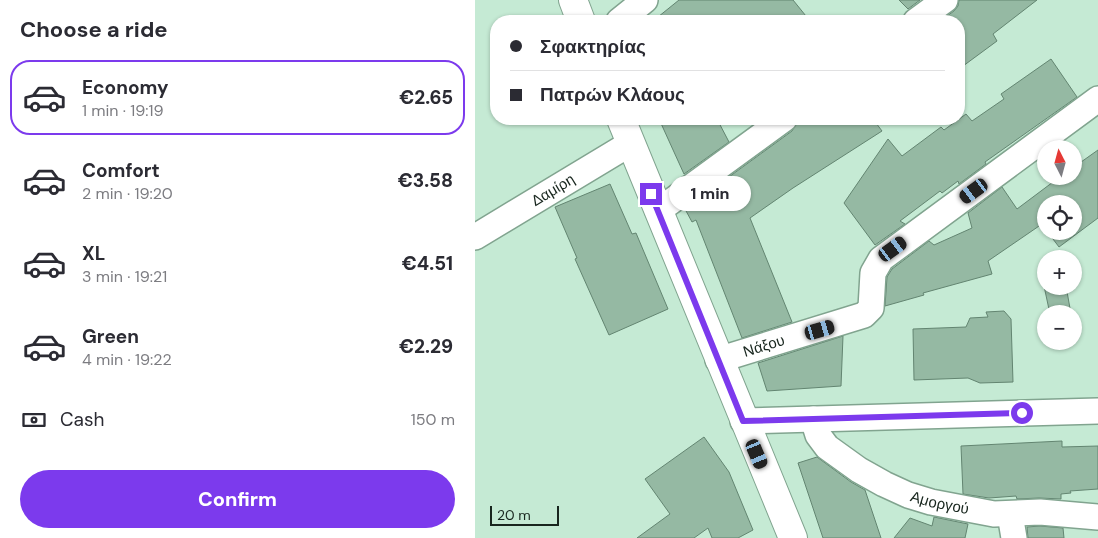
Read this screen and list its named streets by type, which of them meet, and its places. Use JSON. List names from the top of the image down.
{
  "streets": {
    "street": ["Δαμίρη", "Νάξου", "Αμοργού"]
  },
  "scale_bar": "20 m",
  "north": "top",
  "page": {
    "heading": "Choose a ride",
    "banner": ["Σφακτηρίας", "Πατρών Κλάους"],
    "list": [
      {
        "name": "Economy",
        "note": "1 min · 19:19",
        "value": "€2.65"
      },
      {
        "name": "Comfort",
        "note": "2 min · 19:20",
        "value": "€3.58"
      },
      {
        "name": "XL",
        "note": "3 min · 19:21",
        "value": "€4.51"
      },
      {
        "name": "Green",
        "note": "4 min · 19:22",
        "value": "€2.29"
      }
    ],
    "map_buttons": ["+", "−"],
    "bubble": "1 min",
    "pay": ["Cash", "150 m"],
    "buttons": "Confirm",
    "scale": "20 m"
  }
}
